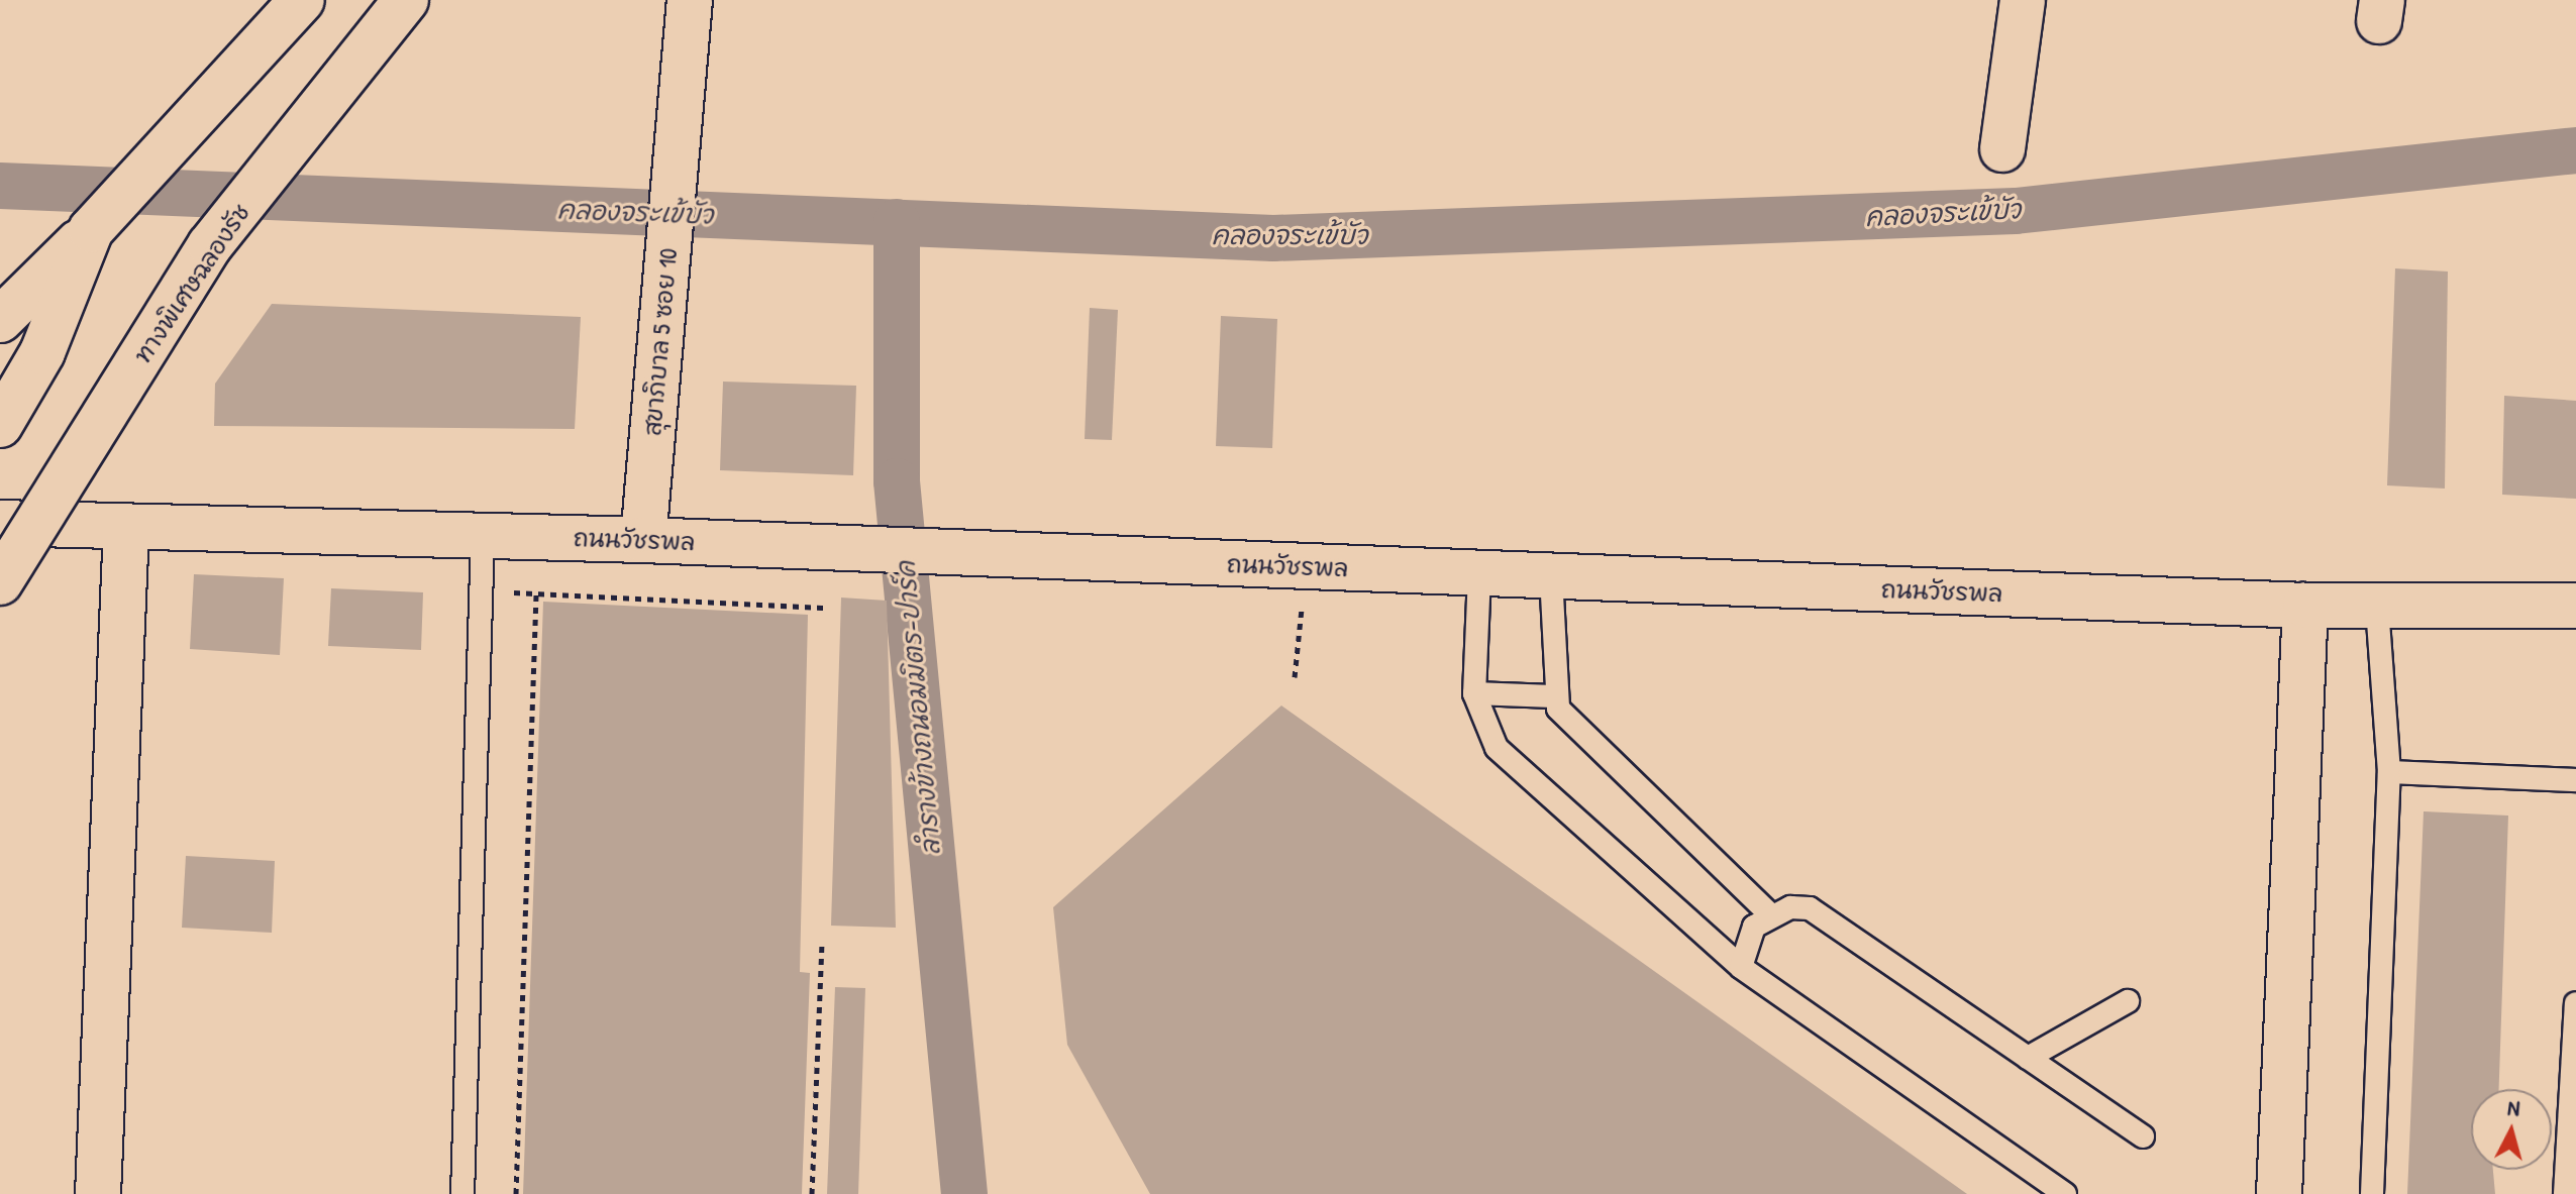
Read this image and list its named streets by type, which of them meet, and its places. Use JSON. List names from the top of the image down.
{
  "streets": {
    "main road": ["ทางพิเศษฉลองรัช", "สุขาภิบาล 5 ซอย 10", "ถนนวัชรพล"]
  },
  "crossings": [
    ["สุขาภิบาล 5 ซอย 10", "ถนนวัชรพล"]
  ],
  "water": ["คลองจระเข้บัว", "ลำรางข้างถนอมมิตร-ปาร์ค"],
  "north": "top"
}
